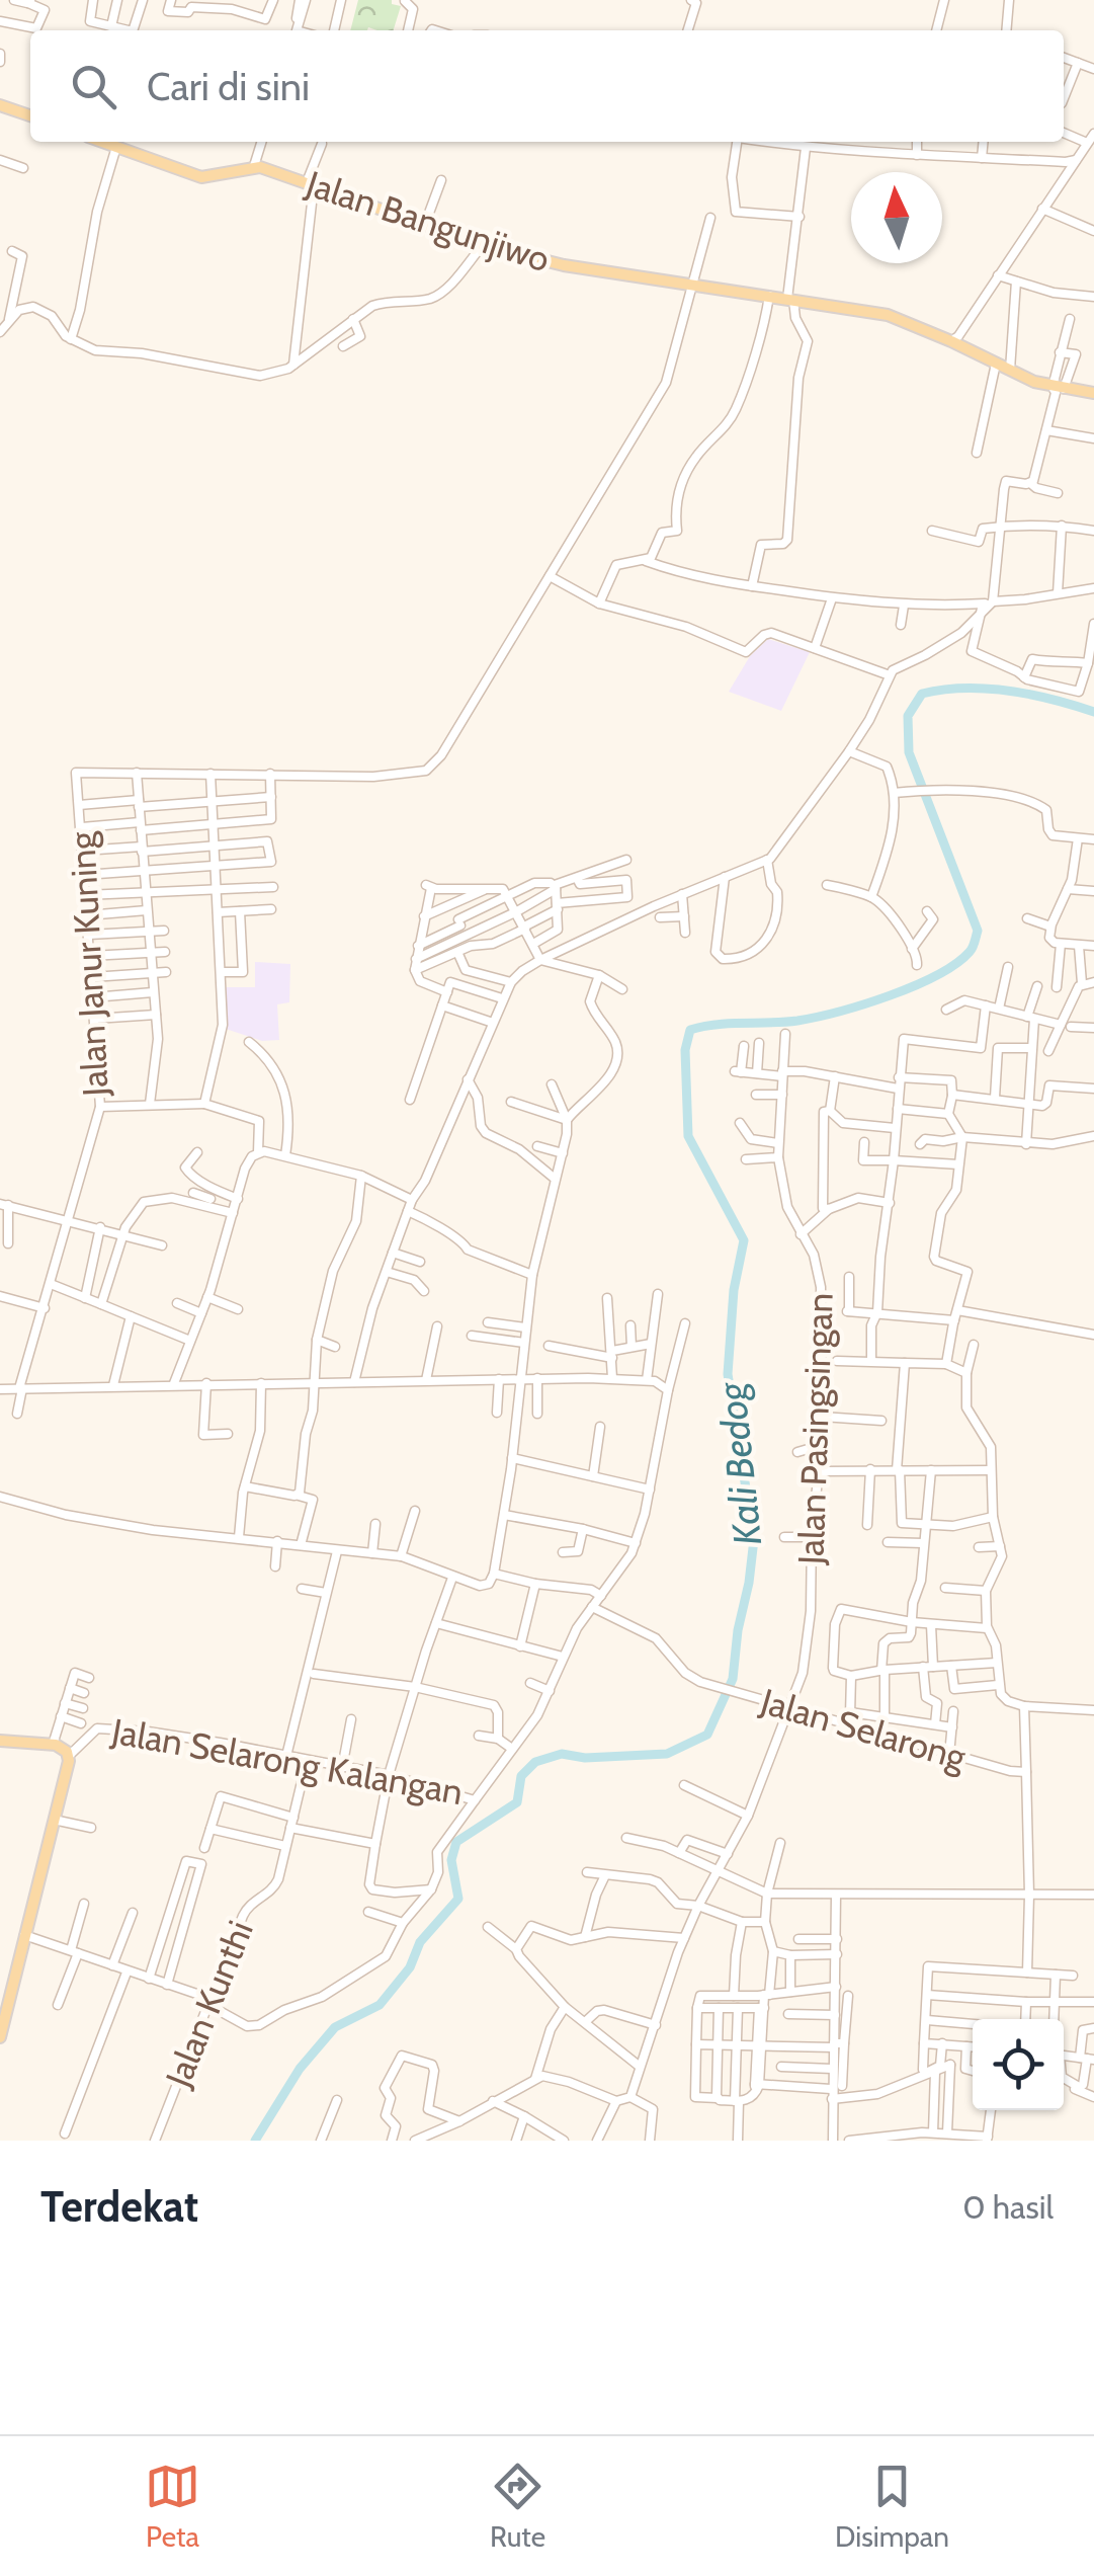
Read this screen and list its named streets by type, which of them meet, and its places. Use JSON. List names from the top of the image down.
{
  "streets": {
    "main road": ["Jalan Bangunjiwo"],
    "street": [
      "Jalan Janur Kuning",
      "Jalan Pasingsingan",
      "Jalan Selarong",
      "Jalan Selarong Kalangan",
      "Jalan Kunthi"
    ]
  },
  "crossings": [
    ["Jalan Pasingsingan", "Jalan Selarong"],
    ["Jalan Selarong", "Jalan Selarong Kalangan"],
    ["Jalan Selarong Kalangan", "Jalan Kunthi"]
  ],
  "water": ["Kali Bedog"],
  "north": "top",
  "page": {
    "search": "Cari di sini",
    "heading": ["Terdekat", "0 hasil"],
    "nav": ["Peta", "Rute", "Disimpan"]
  }
}
